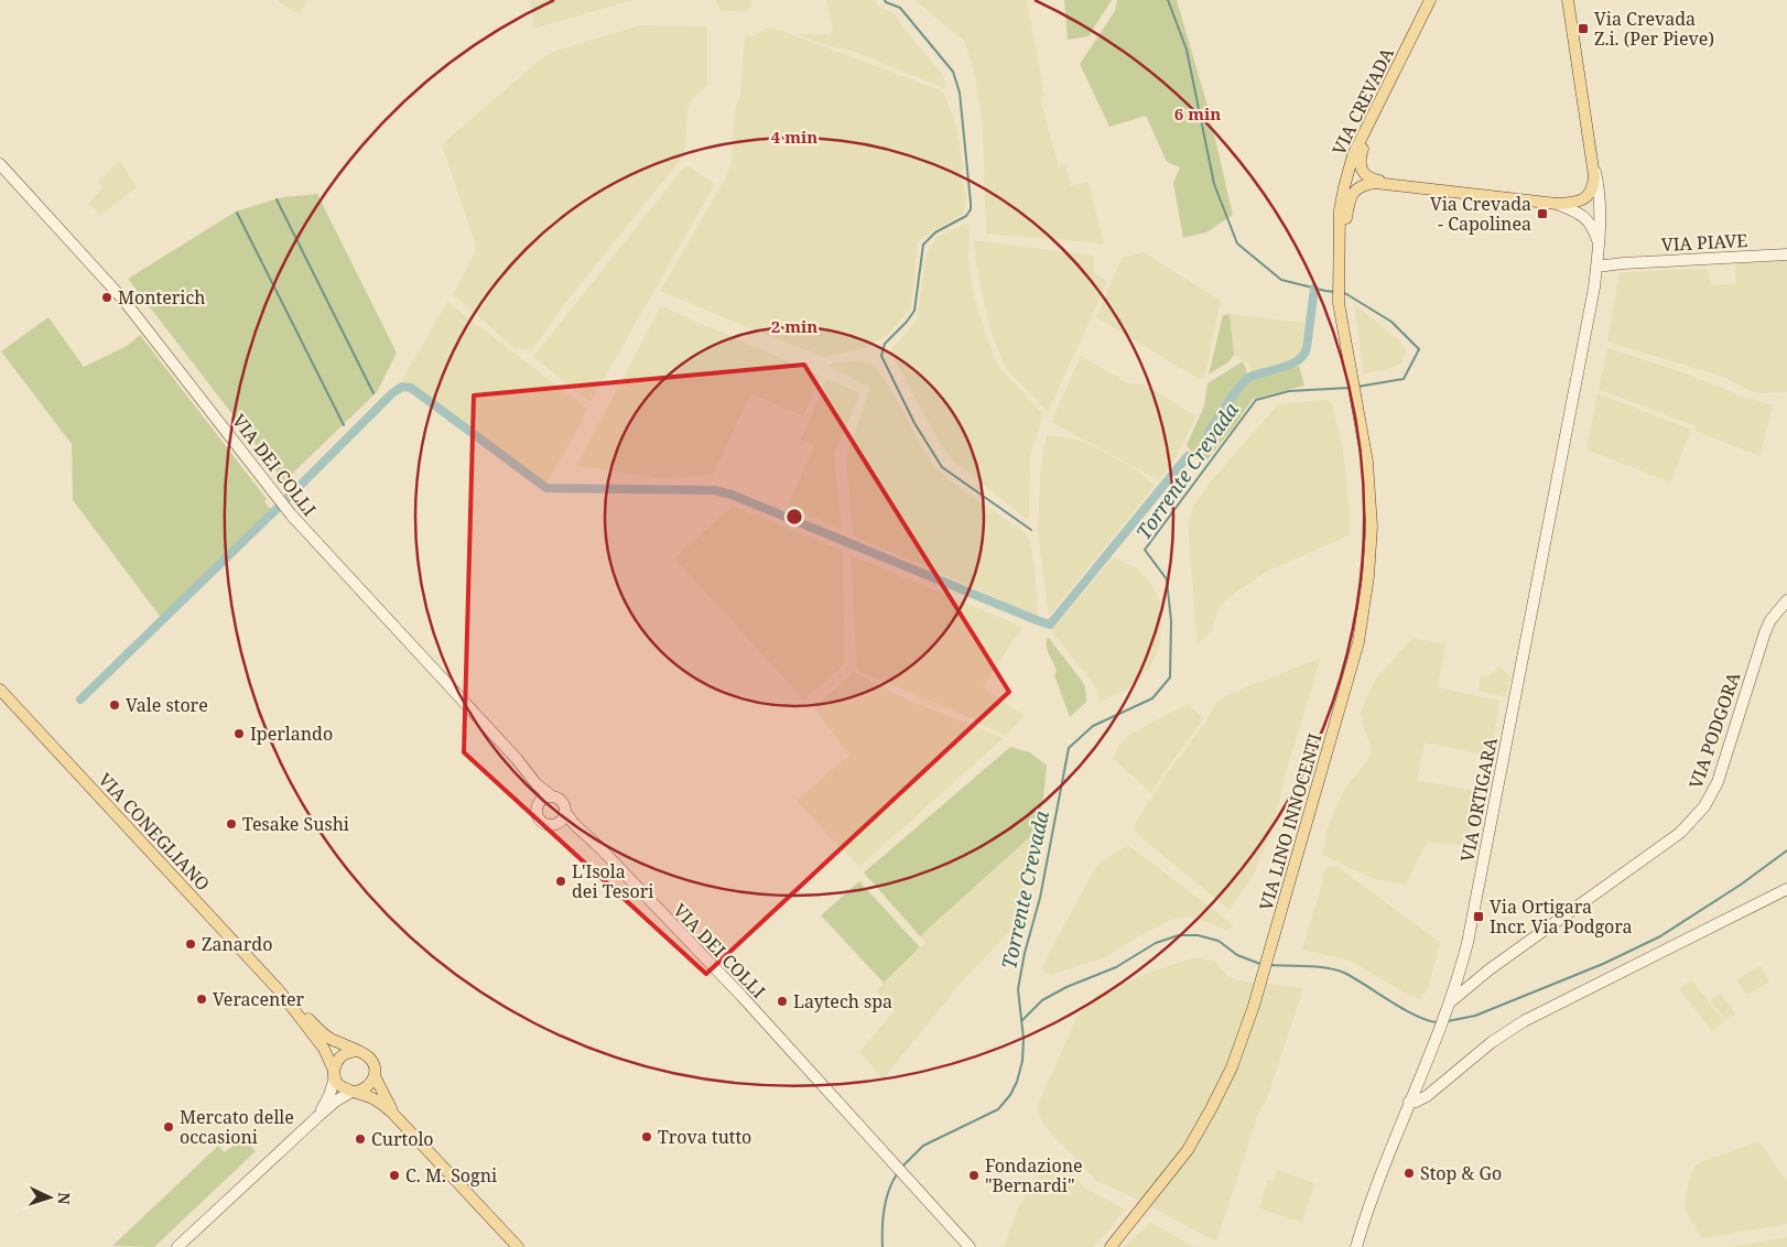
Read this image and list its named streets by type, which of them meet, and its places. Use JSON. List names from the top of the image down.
{
  "streets": {
    "main road": ["VIA CREVADA", "VIA LINO INNOCENTI", "VIA CONEGLIANO"],
    "street": [
      "VIA PIAVE",
      "VIA DEI COLLI",
      "VIA PODGORA",
      "VIA ORTIGARA"
    ]
  },
  "crossings": [
    ["VIA CREVADA", "VIA PIAVE"],
    ["VIA CREVADA", "VIA ORTIGARA"],
    ["VIA CREVADA", "VIA LINO INNOCENTI"],
    ["VIA PODGORA", "VIA ORTIGARA"]
  ],
  "water": ["Torrente Crevada"],
  "places": {
    "transit": ["Via Crevada Z.i. (Per Pieve)", "Via Crevada - Capolinea", "Via Ortigara Incr. Via Podgora"],
    "other": [
      "Monterich",
      "Vale store",
      "Iperlando",
      "Tesake Sushi",
      "L'Isola dei Tesori",
      "Zanardo",
      "Veracenter",
      "Laytech spa",
      "Mercato delle occasioni",
      "Trova tutto",
      "Curtolo",
      "Stop & Go",
      "C. M. Sogni",
      "Fondazione \"Bernardi\""
    ]
  },
  "north": "right",
  "rings": ["6 min", "4 min", "2 min"]
}
